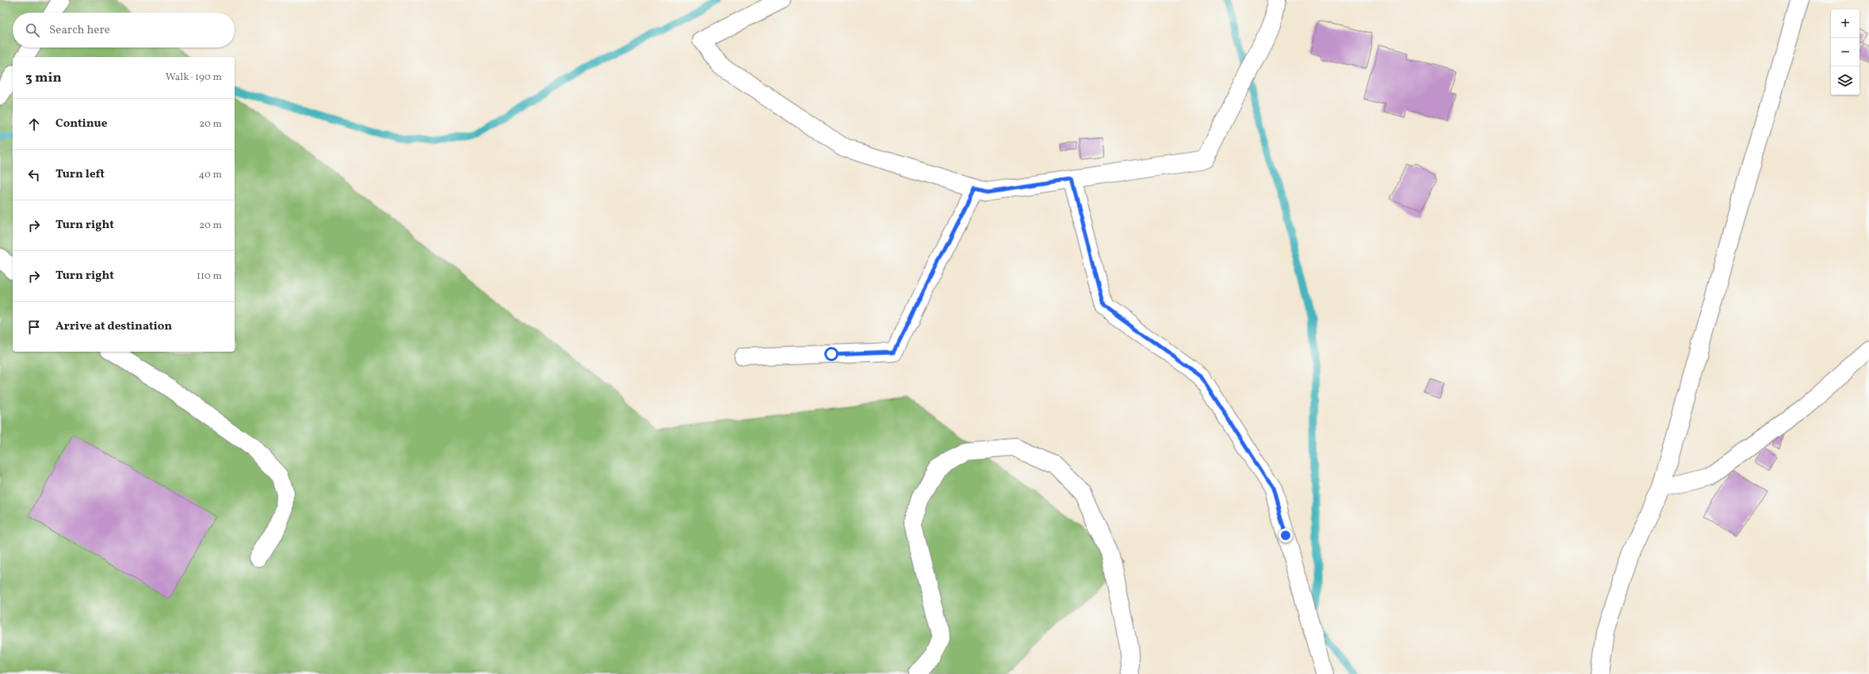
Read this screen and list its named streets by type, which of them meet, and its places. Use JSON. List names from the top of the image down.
{
  "page": {
    "map_buttons": ["+", "−"],
    "search": "Search here",
    "heading": ["3 min", "Walk · 190 m"],
    "list": [
      ["Continue", "20 m"],
      ["Turn left", "40 m"],
      ["Turn right", "20 m"],
      ["Turn right", "110 m"],
      "Arrive at destination"
    ]
  }
}
